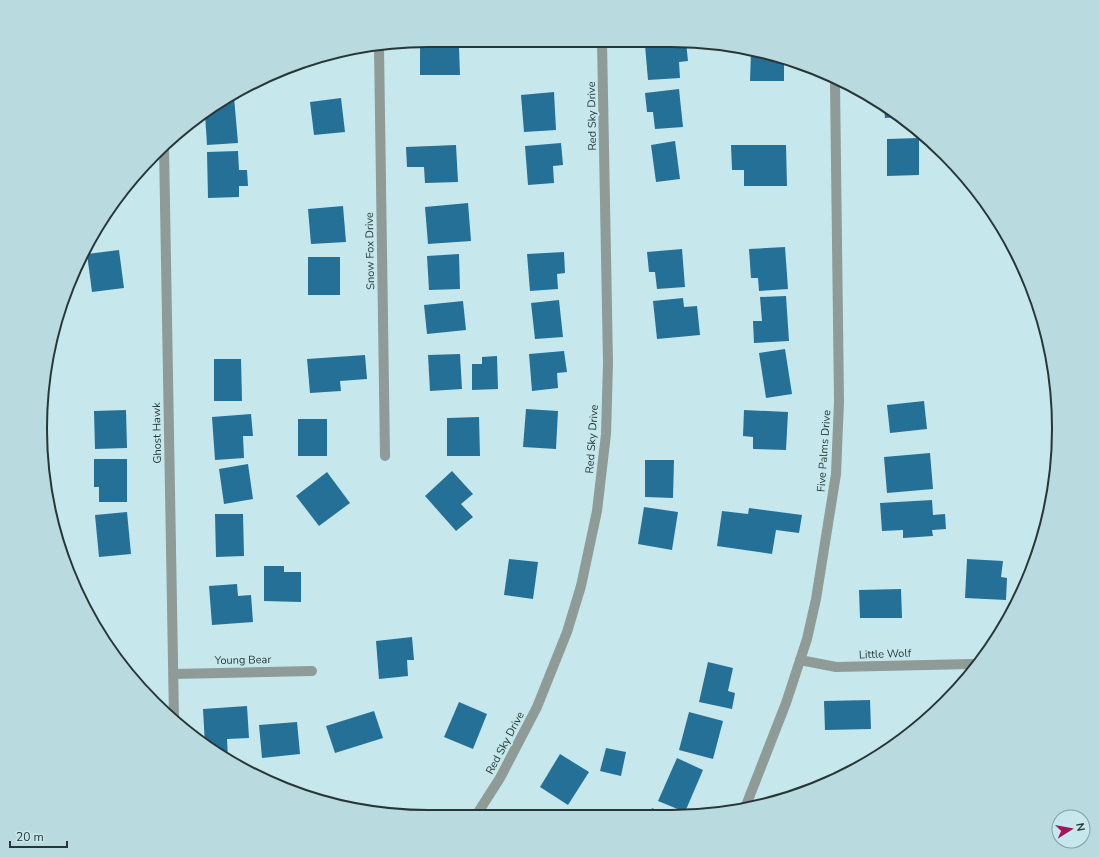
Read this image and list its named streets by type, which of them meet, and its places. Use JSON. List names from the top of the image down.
{
  "streets": {
    "street": [
      "Red Sky Drive",
      "Snow Fox Drive",
      "Ghost Hawk",
      "Five Palms Drive",
      "Little Wolf",
      "Young Bear"
    ]
  },
  "crossings": [
    ["Ghost Hawk", "Young Bear"],
    ["Five Palms Drive", "Little Wolf"]
  ],
  "scale_bar": "20 m",
  "north": "right"
}
